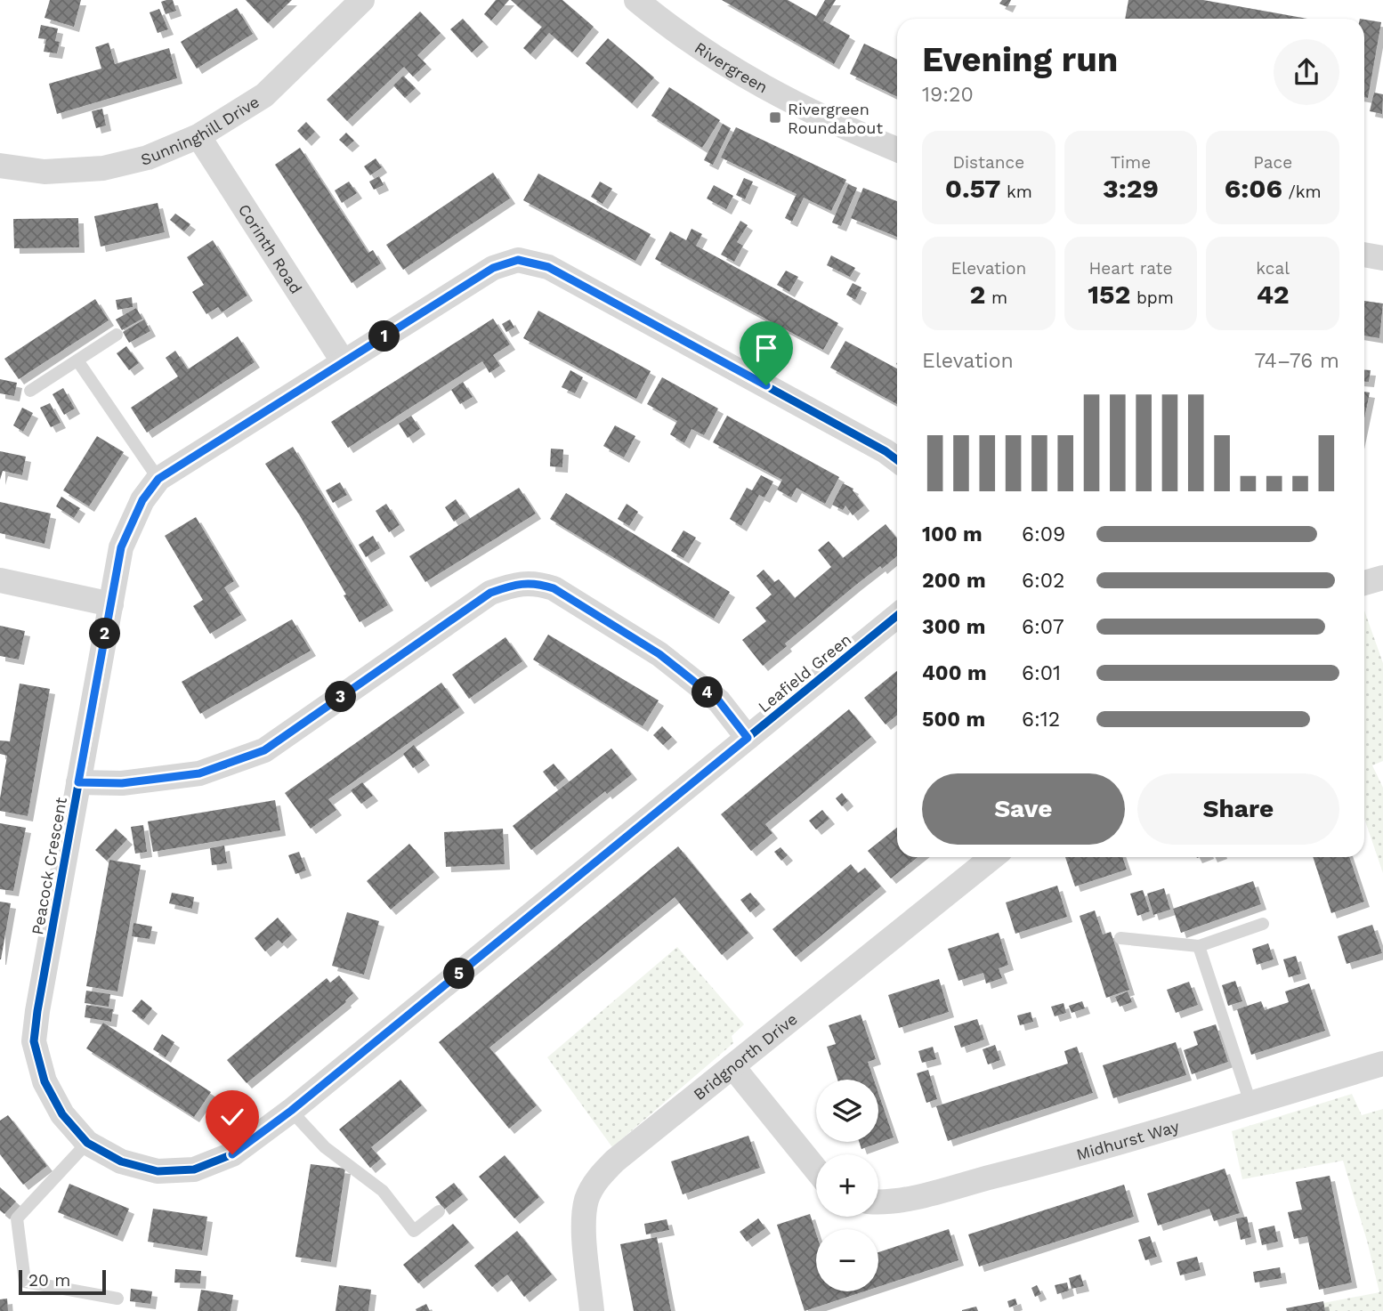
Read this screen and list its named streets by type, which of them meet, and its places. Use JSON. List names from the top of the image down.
{
  "streets": {
    "street": [
      "Rivergreen",
      "Sunninghill Drive",
      "Corinth Road",
      "Leafield Green",
      "Peacock Crescent",
      "Bridgnorth Drive",
      "Midhurst Way"
    ]
  },
  "crossings": [
    ["Sunninghill Drive", "Corinth Road"],
    ["Corinth Road", "Peacock Crescent"],
    ["Leafield Green", "Peacock Crescent"]
  ],
  "places": {
    "transit": ["Rivergreen Roundabout"]
  },
  "scale_bar": "20 m",
  "page": {
    "heading": ["Evening run", "19:20"],
    "stats": [
      ["Distance", "0.57 km"],
      ["Time", "3:29"],
      ["Pace", "6:06 /km"],
      ["Elevation", "2 m"],
      ["Heart rate", "152 bpm"],
      ["kcal", "42"]
    ],
    "pins": [
      "1",
      "2",
      "4",
      "3",
      "5"
    ],
    "chart": ["Elevation", "74–76 m"],
    "list": [
      {
        "name": "100 m",
        "note": "6:09"
      },
      {
        "name": "200 m",
        "note": "6:02"
      },
      {
        "name": "300 m",
        "note": "6:07"
      },
      {
        "name": "400 m",
        "note": "6:01"
      },
      {
        "name": "500 m",
        "note": "6:12"
      }
    ],
    "buttons": ["Save", "Share"],
    "map_buttons": ["+", "−"],
    "scale": "20 m"
  }
}
